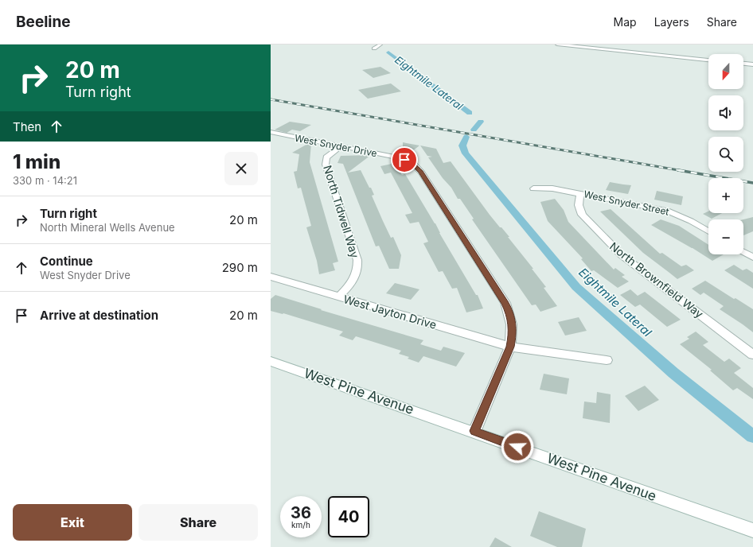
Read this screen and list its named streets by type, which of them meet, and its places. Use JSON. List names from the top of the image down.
{
  "streets": {
    "street": [
      "West Snyder Drive",
      "West Snyder Street",
      "North Tidwell Way",
      "North Brownfield Way",
      "West Jayton Drive",
      "West Pine Avenue"
    ]
  },
  "crossings": [
    ["West Snyder Drive", "North Tidwell Way"],
    ["West Snyder Drive", "West Jayton Drive"],
    ["West Snyder Street", "North Brownfield Way"],
    ["North Tidwell Way", "West Jayton Drive"]
  ],
  "water": ["Eightmile Lateral"],
  "north": "bottom",
  "page": {
    "header": "Beeline",
    "nav": ["Map", "Layers", "Share"],
    "turn": ["20 m", "Turn right"],
    "map_buttons": ["+", "−"],
    "then": "Then",
    "heading": ["1 min", "330 m · 14:21"],
    "list": [
      {
        "name": "Turn right",
        "note": "North Mineral Wells Avenue",
        "value": "20 m"
      },
      {
        "name": "Continue",
        "note": "West Snyder Drive",
        "value": "290 m"
      },
      {
        "name": "Arrive at destination",
        "value": "20 m"
      }
    ],
    "speed": "36 km/h",
    "limit": "40",
    "buttons": ["Exit", "Share"]
  }
}
